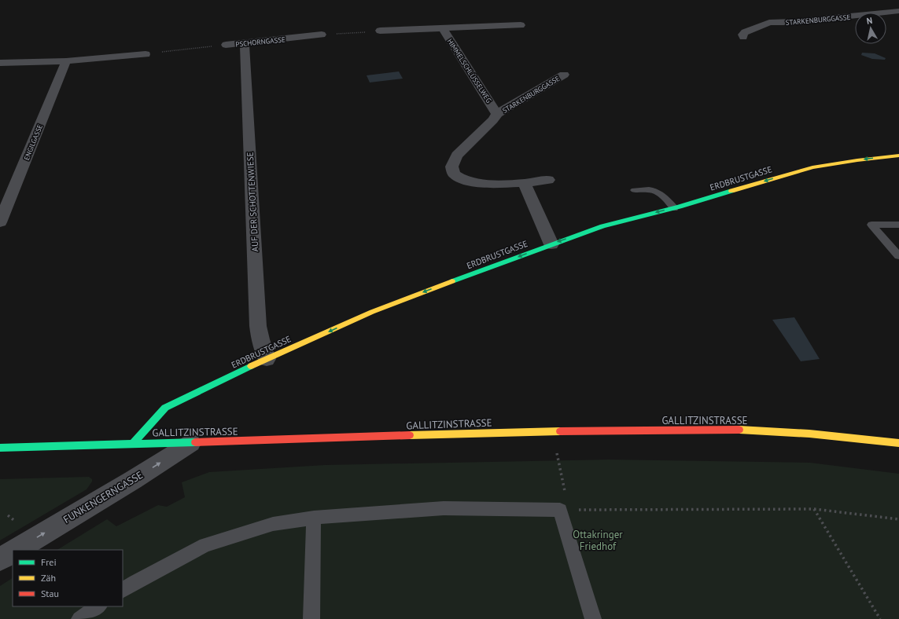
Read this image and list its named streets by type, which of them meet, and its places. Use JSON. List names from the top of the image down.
{
  "streets": {
    "street": [
      "STARKENBURGGASSE",
      "PSCHORNGASSE",
      "HIMMELSCHLÜSSELWEG",
      "ENGILGASSE",
      "ERDBRUSTGASSE",
      "AUF DER SCHOTTENWIESE",
      "GALLITZINSTRASSE",
      "FUNKENGERNGASSE"
    ]
  },
  "crossings": [
    ["STARKENBURGGASSE", "HIMMELSCHLÜSSELWEG"],
    ["PSCHORNGASSE", "AUF DER SCHOTTENWIESE"],
    ["ERDBRUSTGASSE", "AUF DER SCHOTTENWIESE"],
    ["ERDBRUSTGASSE", "GALLITZINSTRASSE"],
    ["GALLITZINSTRASSE", "FUNKENGERNGASSE"]
  ],
  "one_way": ["ERDBRUSTGASSE", "FUNKENGERNGASSE"],
  "parks": ["Ottakringer Friedhof"],
  "legend": ["Frei", "Zäh", "Stau"],
  "north": "top"
}
